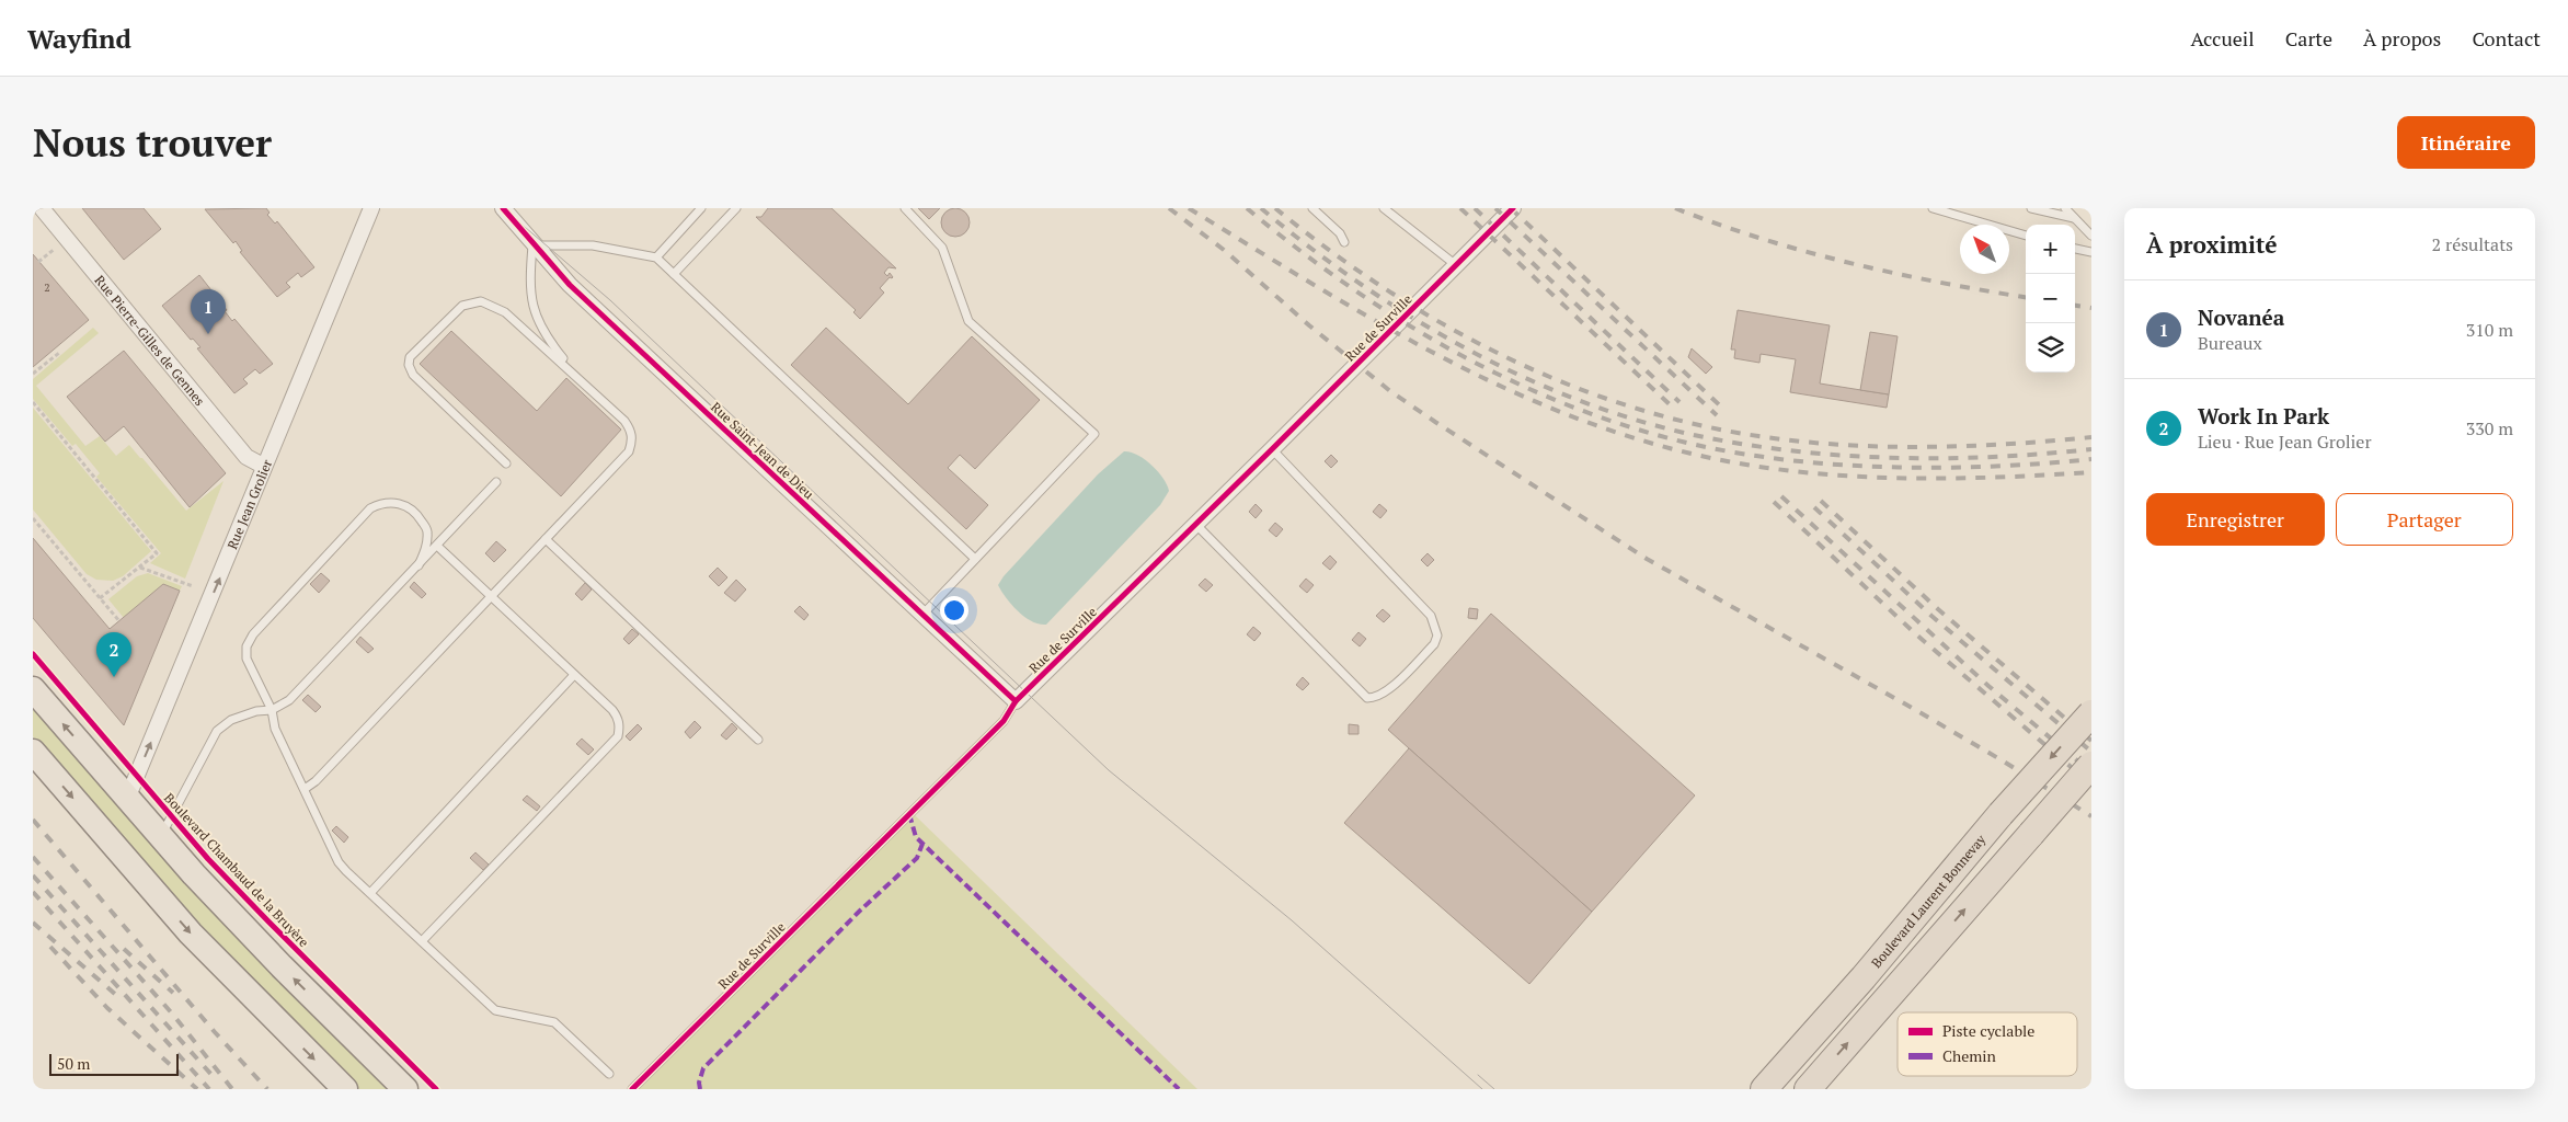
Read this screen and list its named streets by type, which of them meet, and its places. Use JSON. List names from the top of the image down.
{
  "streets": {
    "highway": ["Boulevard Laurent Bonnevay"],
    "street": [
      "Rue de Surville",
      "Rue Pierre-Gilles de Gennes",
      "Rue Saint-Jean de Dieu",
      "Rue Jean Grolier"
    ],
    "cycle path": ["Boulevard Chambaud de la Bruyère"]
  },
  "crossings": [
    ["Rue de Surville", "Rue Saint-Jean de Dieu"],
    ["Rue Pierre-Gilles de Gennes", "Rue Jean Grolier"]
  ],
  "one_way": ["Rue Jean Grolier"],
  "house_numbers": ["2"],
  "legend": ["Piste cyclable", "Chemin"],
  "scale_bar": "50 m",
  "north": "top left",
  "page": {
    "header": "Wayfind",
    "nav": [
      "Accueil",
      "Carte",
      "À propos",
      "Contact"
    ],
    "buttons": [
      "Itinéraire",
      ["Enregistrer", "Partager"]
    ],
    "title": "Nous trouver",
    "heading": ["À proximité", "2 résultats"],
    "map_buttons": ["+", "−"],
    "list": [
      {
        "mark": "1",
        "name": "Novanéa",
        "note": "Bureaux",
        "value": "310 m"
      },
      {
        "mark": "2",
        "name": "Work In Park",
        "note": "Lieu · Rue Jean Grolier",
        "value": "330 m"
      }
    ],
    "pins": ["1", "2"],
    "scale": "50 m"
  }
}
